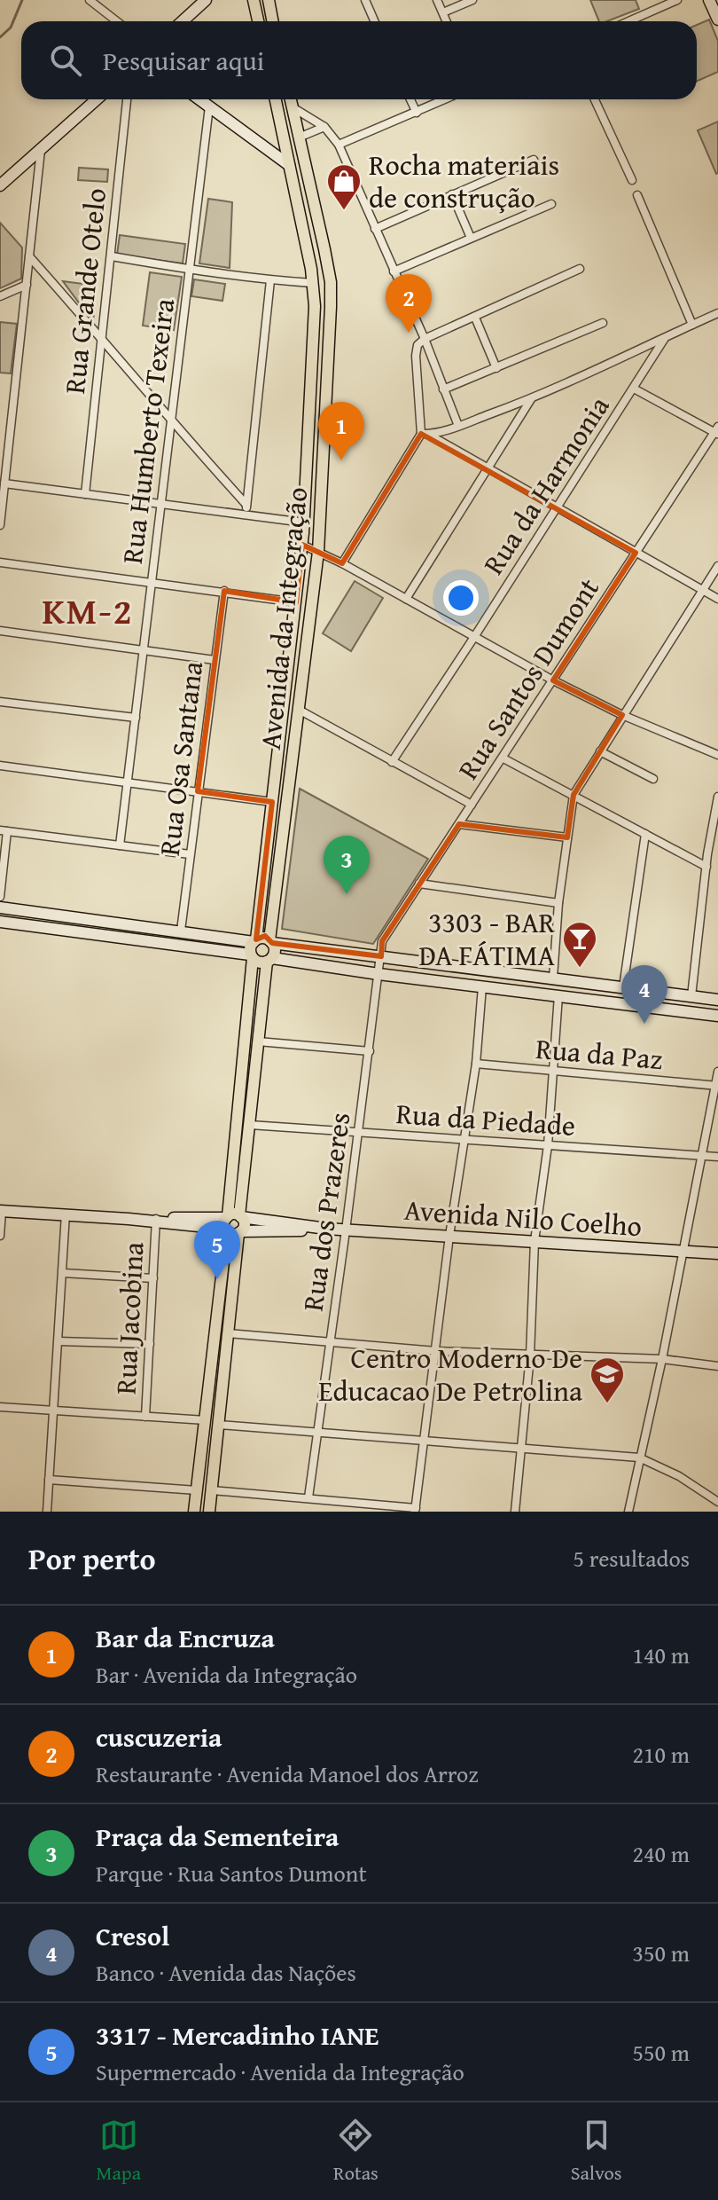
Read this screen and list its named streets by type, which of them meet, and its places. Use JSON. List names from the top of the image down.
{
  "streets": {
    "main road": ["Avenida da Integração", "Avenida Nilo Coelho"],
    "street": [
      "Rua Grande Otelo",
      "Rua Humberto Texeira",
      "Rua da Harmonia",
      "Rua Santos Dumont",
      "Rua Osa Santana",
      "Rua da Paz",
      "Rua da Piedade",
      "Rua dos Prazeres",
      "Rua Jacobina"
    ]
  },
  "crossings": [
    ["Rua Santos Dumont", "Rua dos Prazeres"],
    ["Rua da Piedade", "Rua dos Prazeres"],
    ["Rua dos Prazeres", "Avenida Nilo Coelho"],
    ["Avenida Nilo Coelho", "Rua Jacobina"]
  ],
  "districts": ["KM-2"],
  "places": {
    "shop": ["Rocha materiais de construção"],
    "bar": ["3303 - BAR DA FÁTIMA"],
    "school or university": ["Centro Moderno De Educacao De Petrolina"]
  },
  "page": {
    "search": "Pesquisar aqui",
    "pins": [
      "2",
      "1",
      "3",
      "4",
      "5"
    ],
    "heading": ["Por perto", "5 resultados"],
    "list": [
      {
        "mark": "1",
        "name": "Bar da Encruza",
        "note": "Bar · Avenida da Integração",
        "value": "140 m"
      },
      {
        "mark": "2",
        "name": "cuscuzeria",
        "note": "Restaurante · Avenida Manoel dos Arroz",
        "value": "210 m"
      },
      {
        "mark": "3",
        "name": "Praça da Sementeira",
        "note": "Parque · Rua Santos Dumont",
        "value": "240 m"
      },
      {
        "mark": "4",
        "name": "Cresol",
        "note": "Banco · Avenida das Nações",
        "value": "350 m"
      },
      {
        "mark": "5",
        "name": "3317 - Mercadinho IANE",
        "note": "Supermercado · Avenida da Integração",
        "value": "550 m"
      }
    ],
    "nav": ["Mapa", "Rotas", "Salvos"]
  }
}
